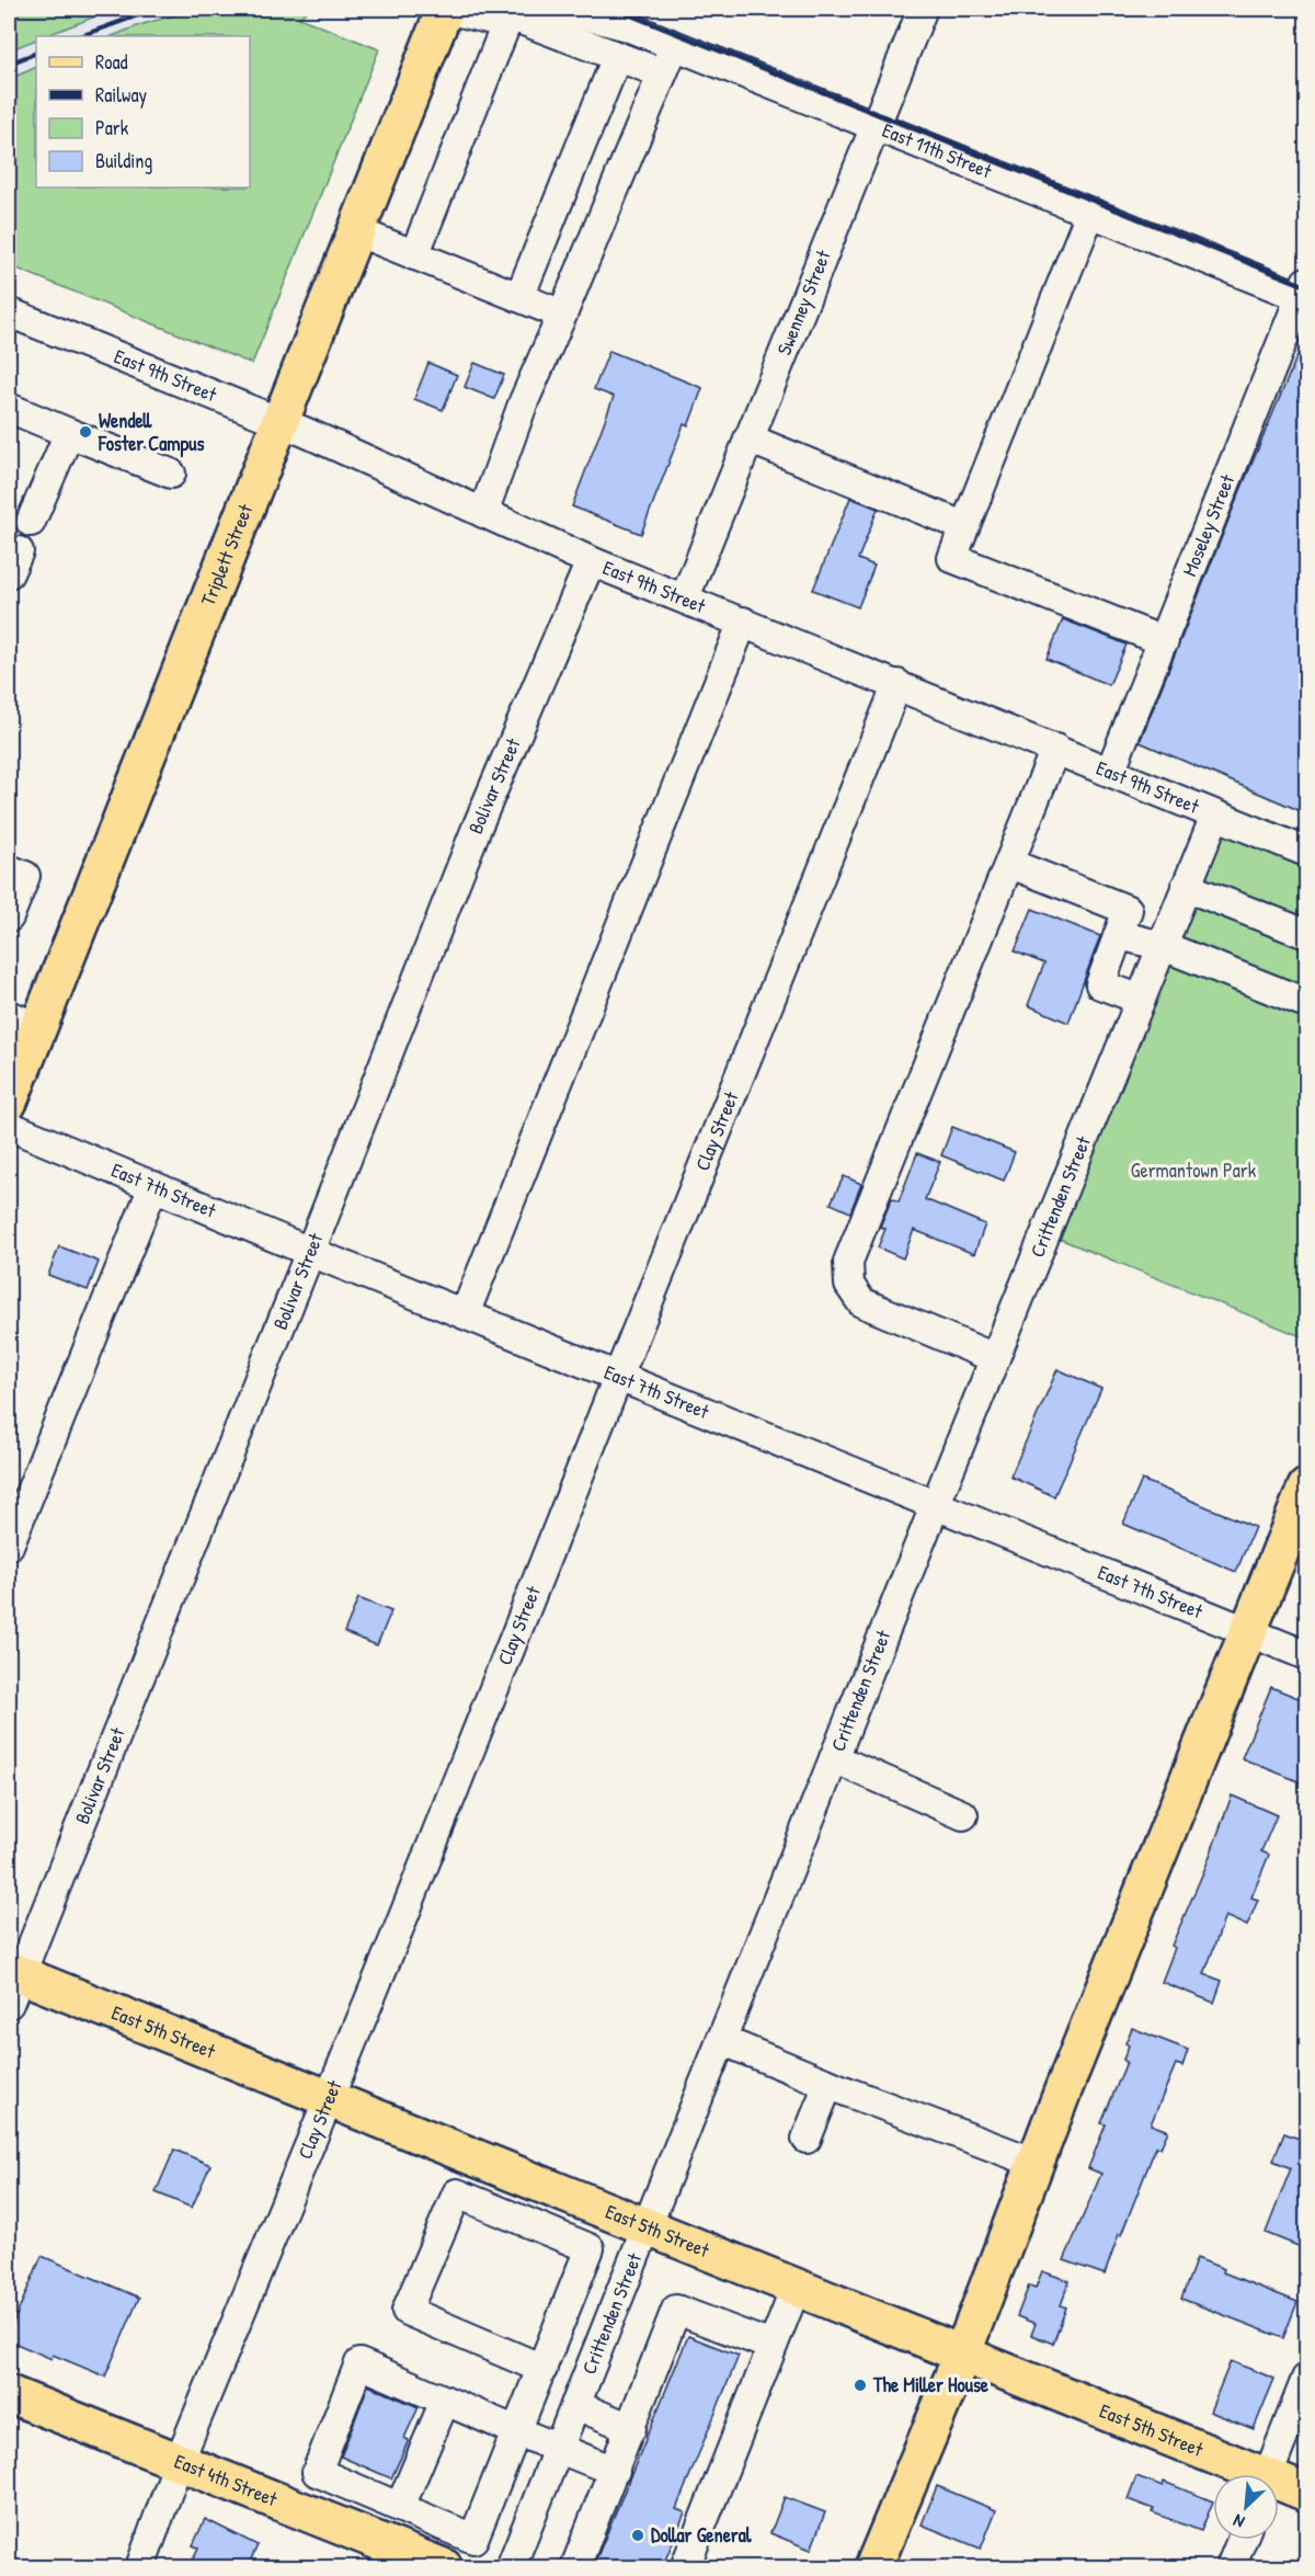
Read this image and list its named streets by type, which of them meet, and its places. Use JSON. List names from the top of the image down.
{
  "streets": {
    "main road": ["Triplett Street", "East 5th Street", "East 4th Street"],
    "street": [
      "East 11th Street",
      "Swenney Street",
      "East 9th Street",
      "Moseley Street",
      "Bolivar Street",
      "Clay Street",
      "East 7th Street",
      "Crittenden Street"
    ]
  },
  "crossings": [
    ["East 11th Street", "Swenney Street"],
    ["East 11th Street", "Moseley Street"],
    ["Swenney Street", "East 9th Street"],
    ["East 9th Street", "Moseley Street"],
    ["East 9th Street", "Triplett Street"],
    ["East 9th Street", "Bolivar Street"],
    ["East 9th Street", "Clay Street"],
    ["East 9th Street", "Crittenden Street"],
    ["Bolivar Street", "East 7th Street"],
    ["Bolivar Street", "East 5th Street"],
    ["Clay Street", "East 7th Street"],
    ["Clay Street", "East 5th Street"],
    ["Clay Street", "East 4th Street"],
    ["East 7th Street", "Crittenden Street"],
    ["Crittenden Street", "East 5th Street"]
  ],
  "parks": ["Germantown Park"],
  "places": ["Wendell Foster Campus", "The Miller House", "Dollar General"],
  "legend": [
    "Road",
    "Railway",
    "Park",
    "Building"
  ],
  "north": "bottom left"
}
